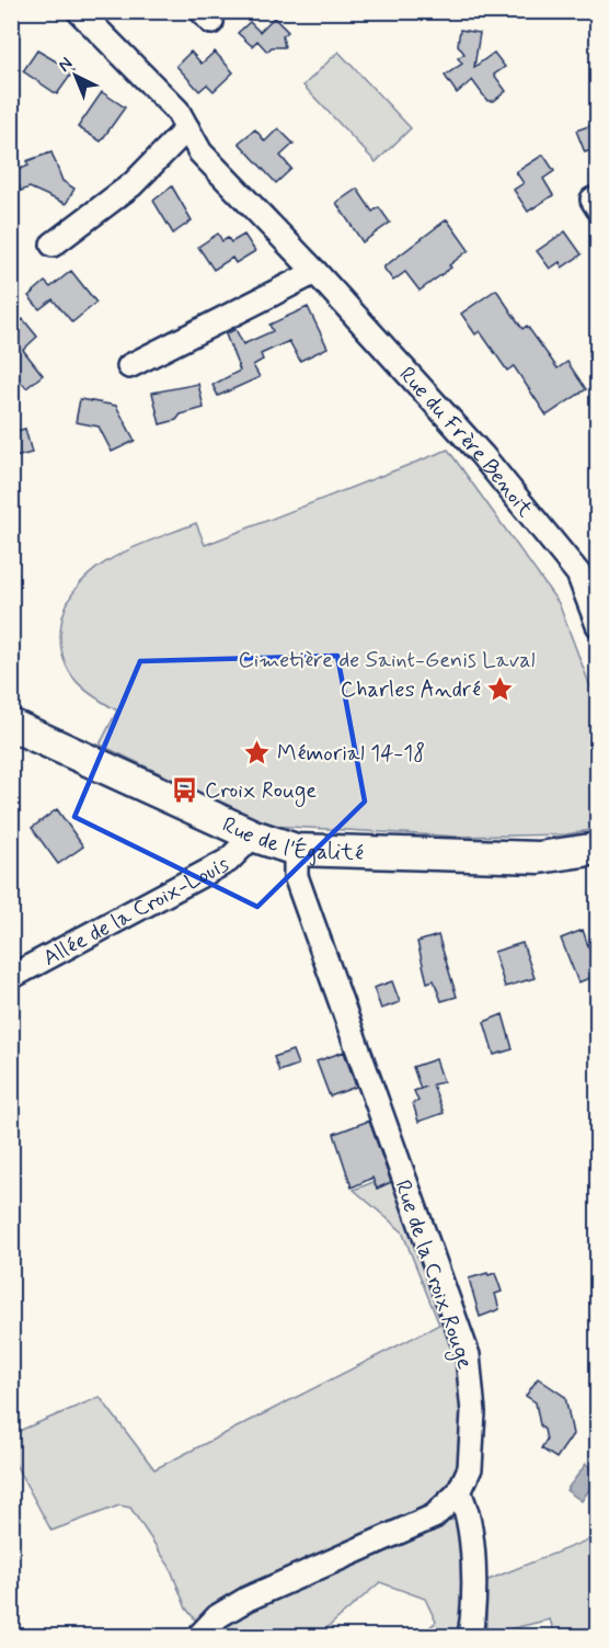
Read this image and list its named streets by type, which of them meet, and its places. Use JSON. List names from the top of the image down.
{
  "streets": {
    "street": [
      "Rue du Frère Benoit",
      "Rue de l'Égalité",
      "Allée de la Croix-Louis",
      "Rue de la Croix Rouge"
    ]
  },
  "crossings": [
    ["Rue de l'Égalité", "Allée de la Croix-Louis"],
    ["Rue de l'Égalité", "Rue de la Croix Rouge"]
  ],
  "parks": ["Cimetière de Saint-Genis Laval"],
  "places": {
    "place": ["Charles André", "Mémorial 14-18"],
    "bus stop": ["Croix Rouge"]
  },
  "north": "top left"
}
